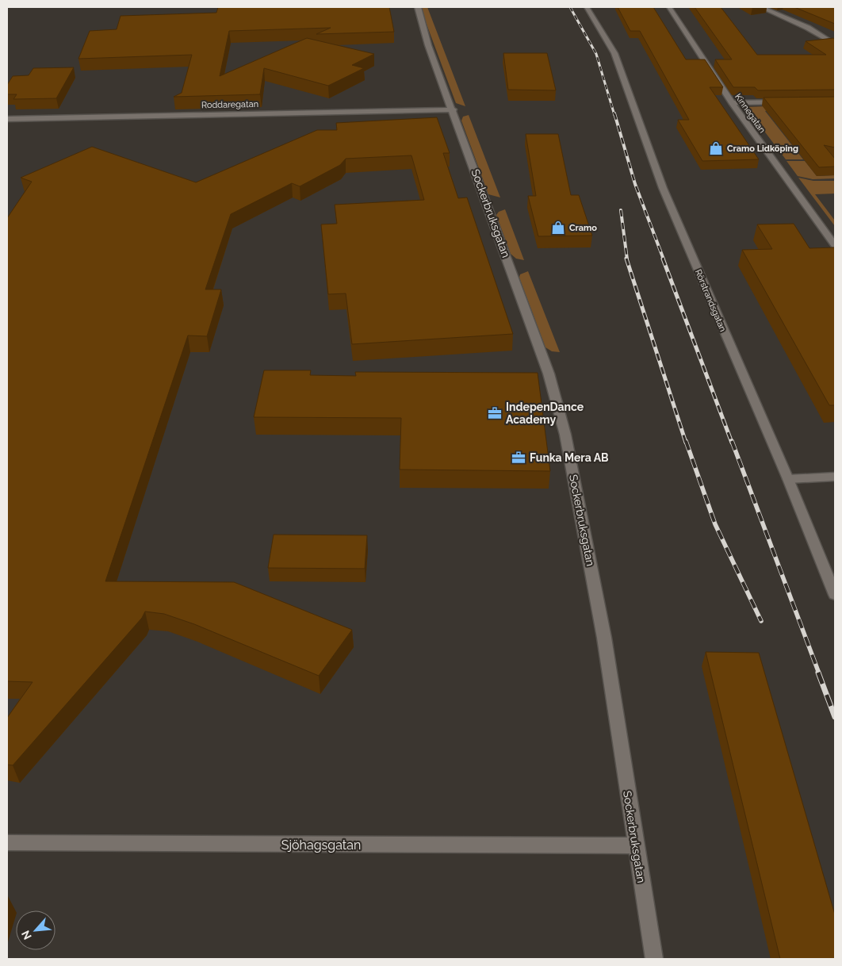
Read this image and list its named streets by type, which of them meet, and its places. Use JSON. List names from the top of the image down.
{
  "streets": {
    "street": [
      "Roddaregatan",
      "Kinnegatan",
      "Sockerbruksgatan",
      "Rörstrandsgatan",
      "Sjöhagsgatan"
    ]
  },
  "crossings": [
    ["Roddaregatan", "Sockerbruksgatan"],
    ["Sockerbruksgatan", "Sjöhagsgatan"]
  ],
  "places": {
    "shop": ["Cramo Lidköping", "Cramo"],
    "office": ["IndepenDance Academy", "Funka Mera AB"]
  },
  "north": "bottom left"
}
